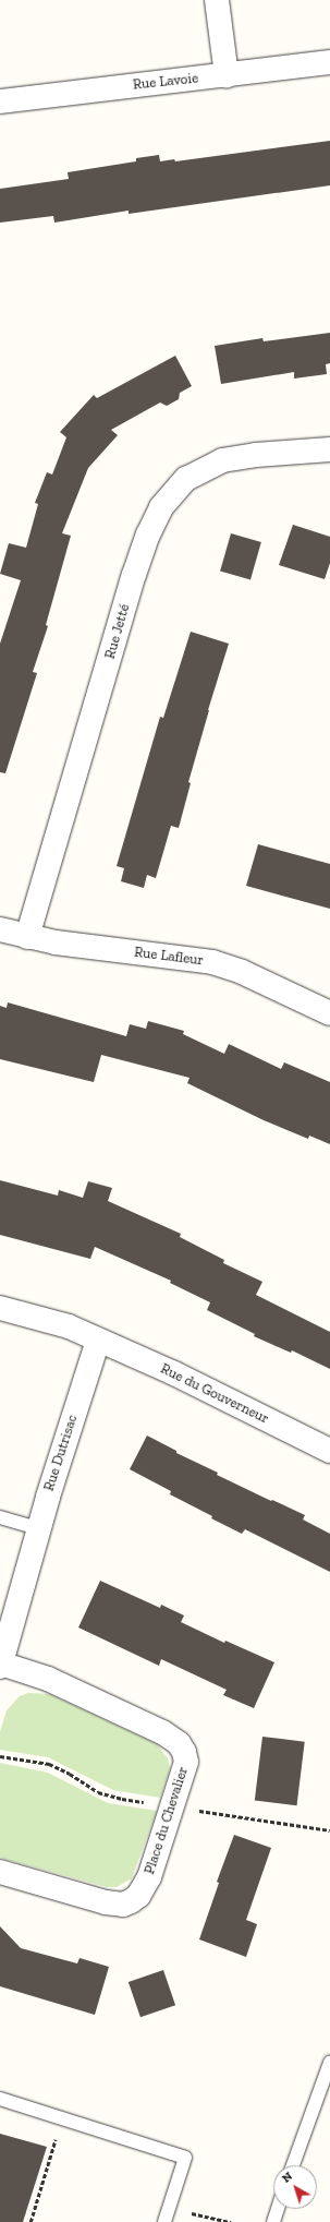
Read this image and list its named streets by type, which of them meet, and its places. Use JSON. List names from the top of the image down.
{
  "streets": {
    "street": [
      "Rue Lavoie",
      "Rue Jetté",
      "Rue Lafleur",
      "Rue du Gouverneur",
      "Rue Dutrisac",
      "Place du Chevalier"
    ]
  },
  "crossings": [
    ["Rue Jetté", "Rue Lafleur"],
    ["Rue du Gouverneur", "Rue Dutrisac"],
    ["Rue Dutrisac", "Place du Chevalier"]
  ],
  "north": "top left"
}
